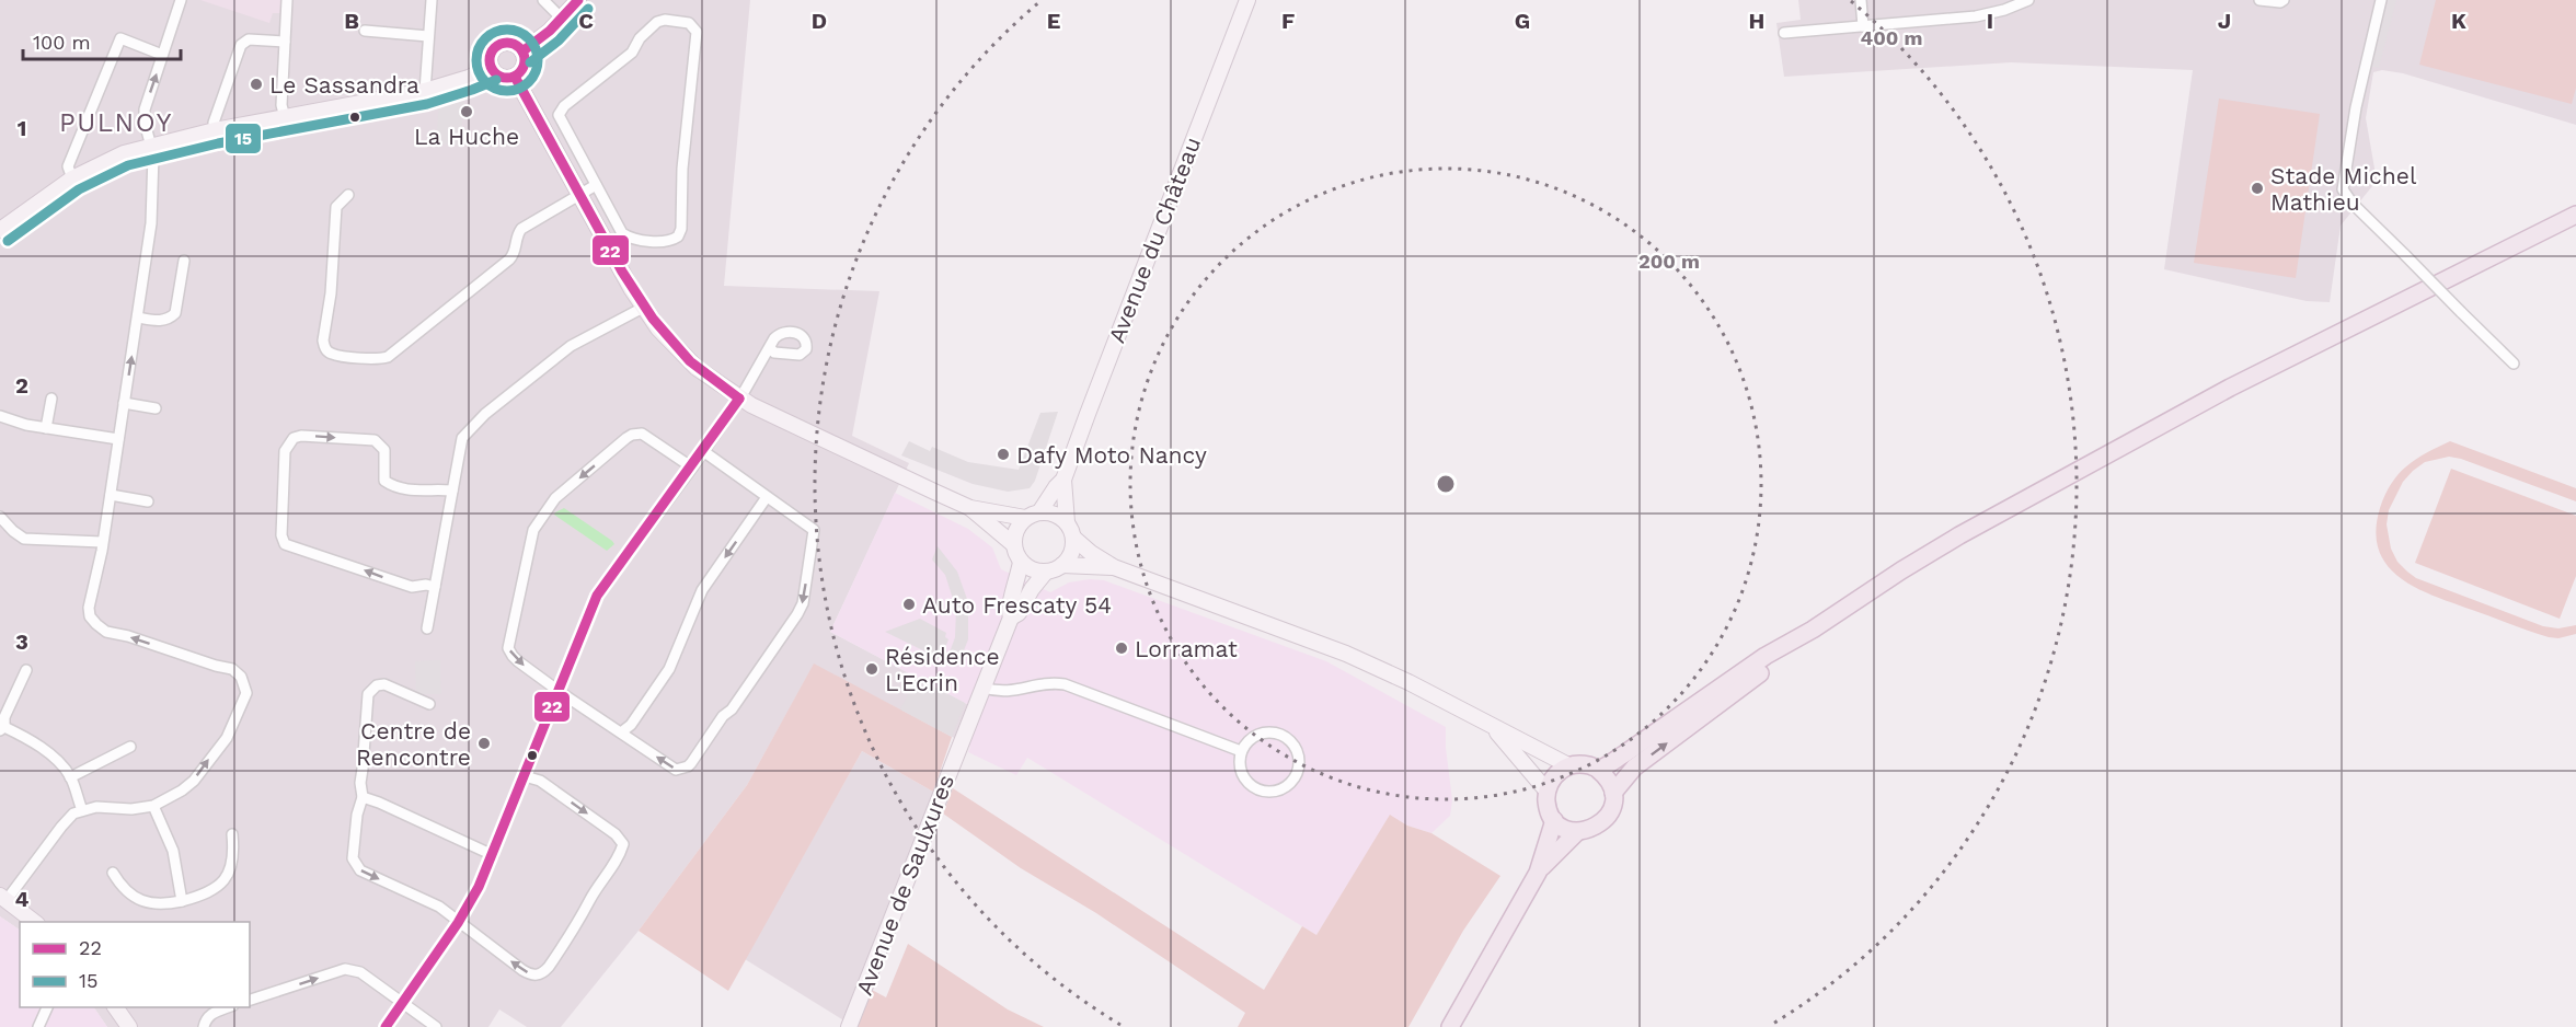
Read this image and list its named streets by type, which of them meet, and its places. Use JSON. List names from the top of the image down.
{
  "streets": {
    "street": ["Avenue du Château", "Avenue de Saulxures"]
  },
  "districts": ["PULNOY"],
  "places": [
    "Le Sassandra",
    "La Huche",
    "Stade Michel Mathieu",
    "Dafy Moto Nancy",
    "Auto Frescaty 54",
    "Lorramat",
    "Résidence L'Ecrin",
    "Centre de Rencontre"
  ],
  "lines": ["transit line 22", "transit line 15"],
  "legend": ["22", "15"],
  "scale_bar": "100 m",
  "grid": {
    "columns": [
      "B",
      "C",
      "D",
      "E",
      "F",
      "G",
      "H",
      "I",
      "J",
      "K"
    ],
    "rows": [
      "1",
      "2",
      "3",
      "4"
    ]
  },
  "rings": ["400 m", "200 m"]
}
